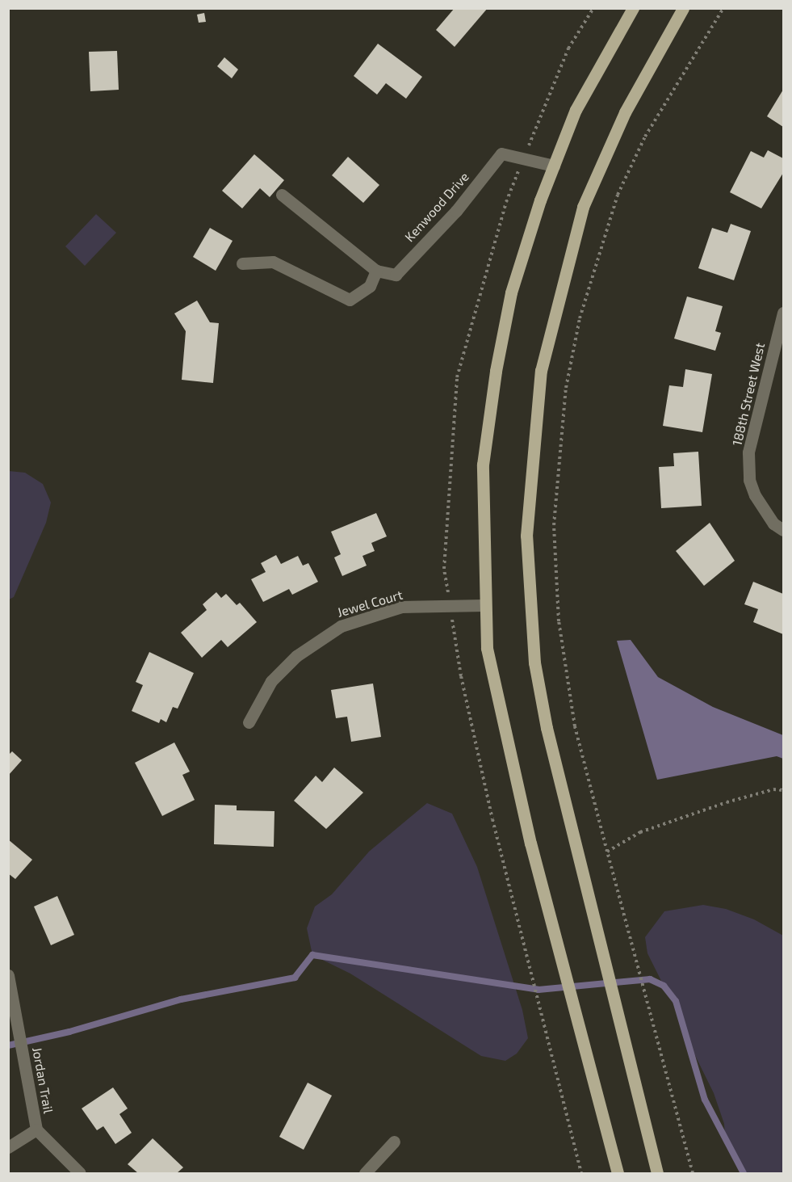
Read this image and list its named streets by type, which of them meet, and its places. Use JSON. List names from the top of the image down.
{
  "streets": {
    "street": [
      "Kenwood Drive",
      "188th Street West",
      "Jewel Court",
      "Jordan Trail"
    ]
  }
}
